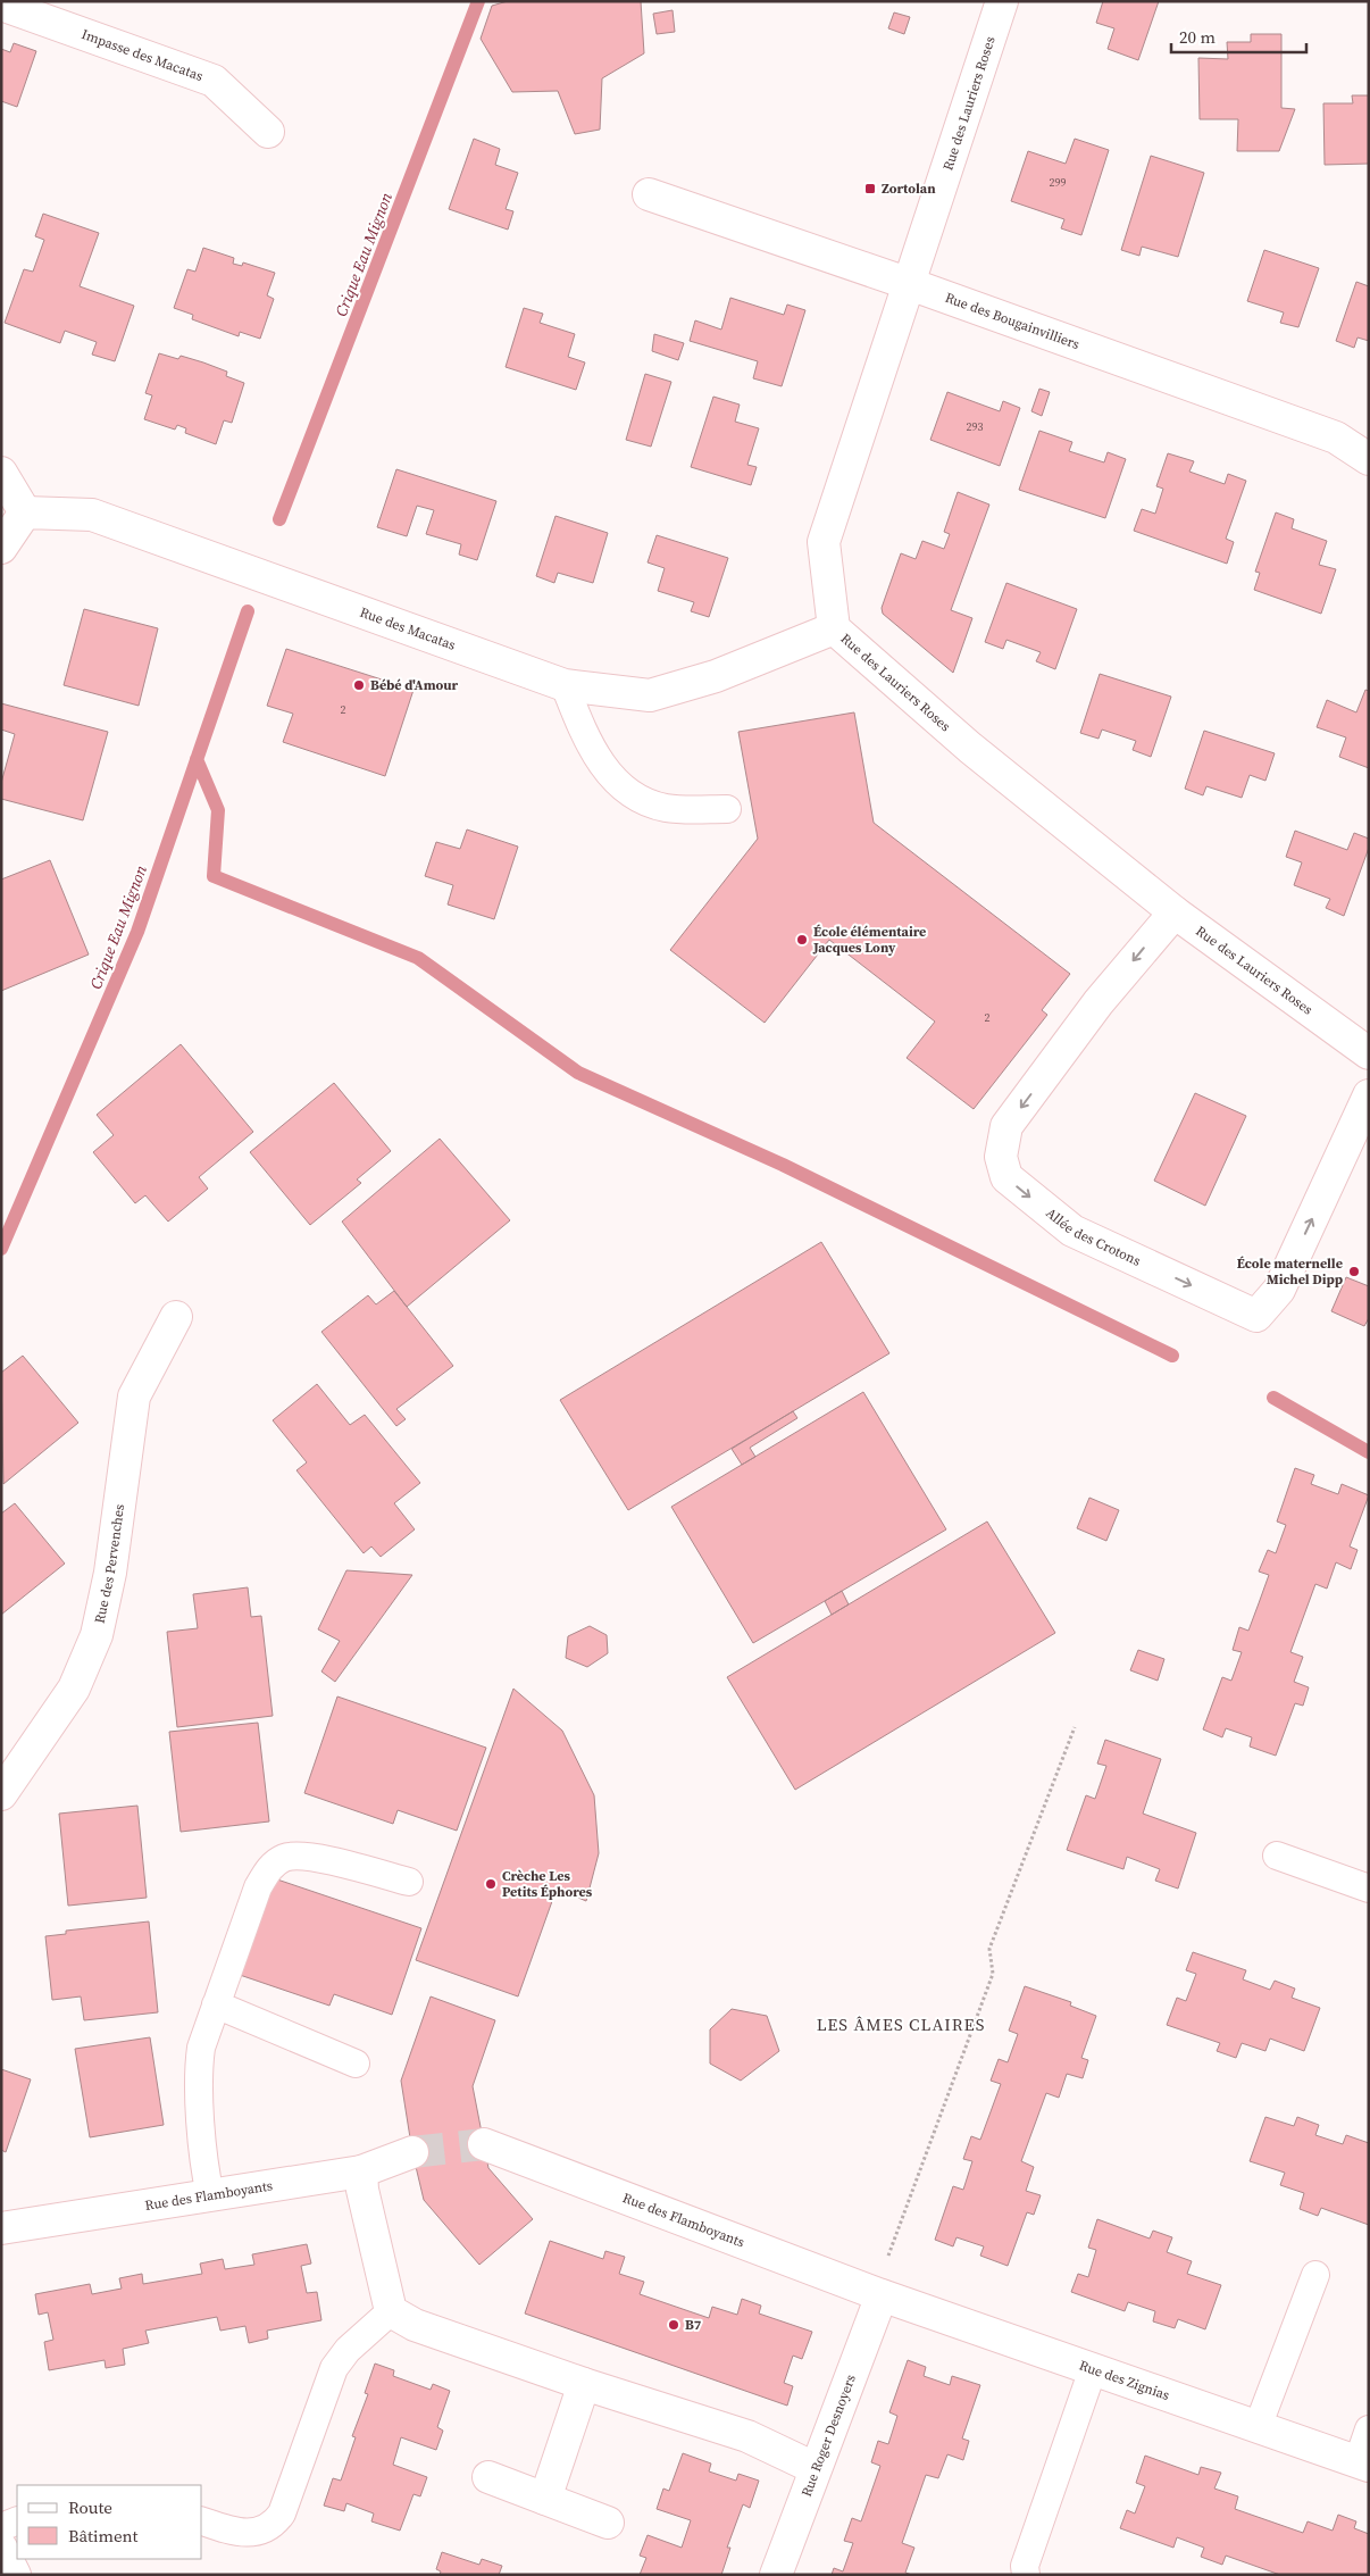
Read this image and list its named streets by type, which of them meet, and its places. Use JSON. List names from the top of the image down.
{
  "streets": {
    "street": [
      "Impasse des Macatas",
      "Rue des Lauriers Roses",
      "Rue des Bougainvilliers",
      "Rue des Macatas",
      "Allée des Crotons",
      "Rue des Pervenches",
      "Rue des Flamboyants",
      "Rue des Zignias",
      "Rue Roger Desnoyers"
    ]
  },
  "crossings": [
    ["Rue des Lauriers Roses", "Rue des Bougainvilliers"],
    ["Rue des Lauriers Roses", "Rue des Macatas"],
    ["Rue des Lauriers Roses", "Allée des Crotons"],
    ["Rue des Flamboyants", "Rue des Zignias"],
    ["Rue des Flamboyants", "Rue Roger Desnoyers"],
    ["Rue des Zignias", "Rue Roger Desnoyers"]
  ],
  "districts": ["LES ÂMES CLAIRES"],
  "water": ["Crique Eau Mignon"],
  "places": {
    "transit": ["Zortolan"],
    "other": [
      "Bébé d'Amour",
      "École élémentaire Jacques Lony",
      "École maternelle Michel Dipp",
      "Crèche Les Petits Éphores",
      "B7"
    ]
  },
  "house_numbers": [
    "299",
    "293",
    "2",
    "2"
  ],
  "legend": ["Route", "Bâtiment"],
  "scale_bar": "20 m"
}
